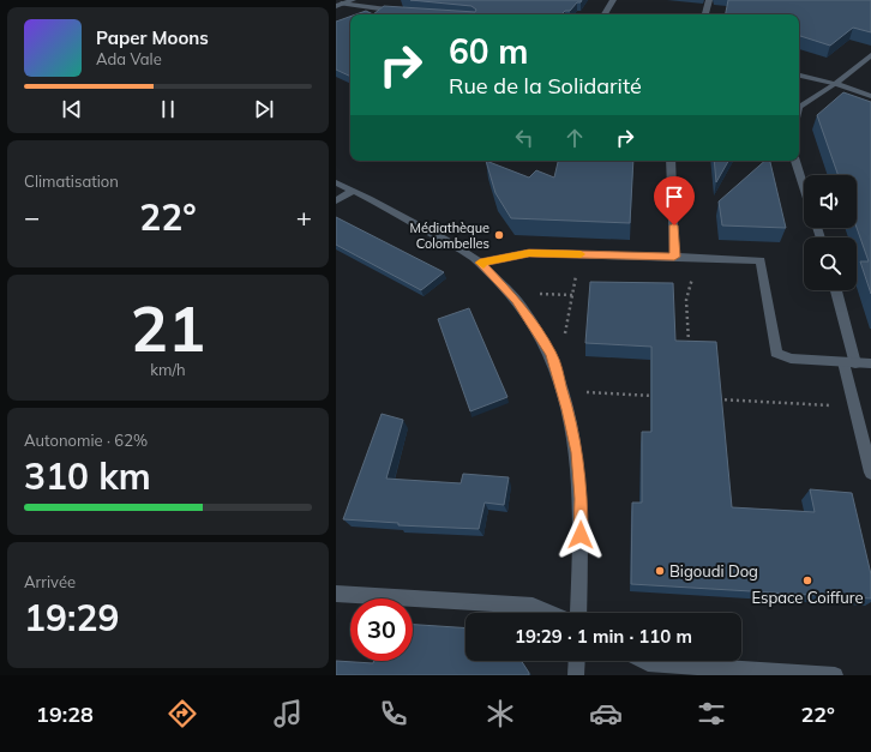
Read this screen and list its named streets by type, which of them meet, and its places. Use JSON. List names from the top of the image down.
{
  "places": ["Médiathèque Colombelles", "Bigoudi Dog", "Espace Coiffure"],
  "page": {
    "turn": ["60 m", "Rue de la Solidarité"],
    "song": ["Paper Moons", "Ada Vale"],
    "tile": [
      "Climatisation",
      ["21", "km/h"],
      ["Autonomie · 62%", "310 km"],
      ["Arrivée", "19:29"]
    ],
    "heat": ["−", "22°", "+"],
    "limit": "30",
    "trip": "19:29 · 1 min · 110 m",
    "tabs": ["19:28", "22°"]
  }
}
